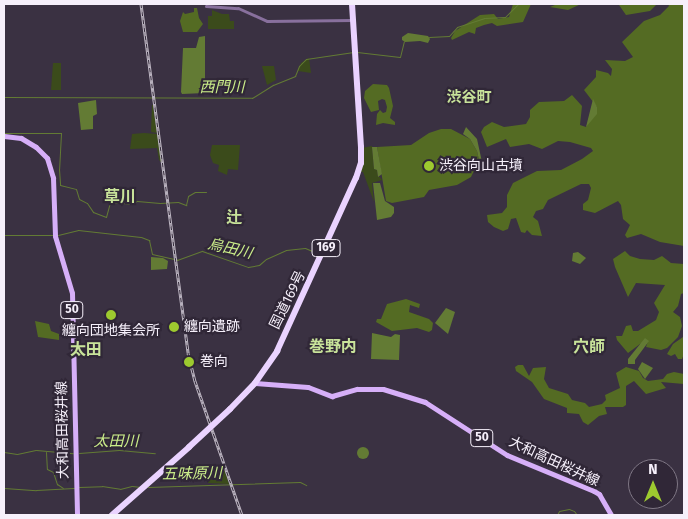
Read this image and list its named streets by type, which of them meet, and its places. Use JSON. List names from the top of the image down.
{
  "streets": {
    "highway": ["169", "国道169号"],
    "main road": ["50", "大和高田桜井線"]
  },
  "crossings": [
    ["国道169号", "大和高田桜井線"]
  ],
  "districts": [
    "渋谷町",
    "草川",
    "辻",
    "巻野内",
    "穴師",
    "太田"
  ],
  "water": [
    "西門川",
    "烏田川",
    "太田川",
    "五味原川"
  ],
  "places": [
    "渋谷向山古墳",
    "纏向団地集会所",
    "纏向遺跡",
    "巻向"
  ],
  "north": "top"
}
